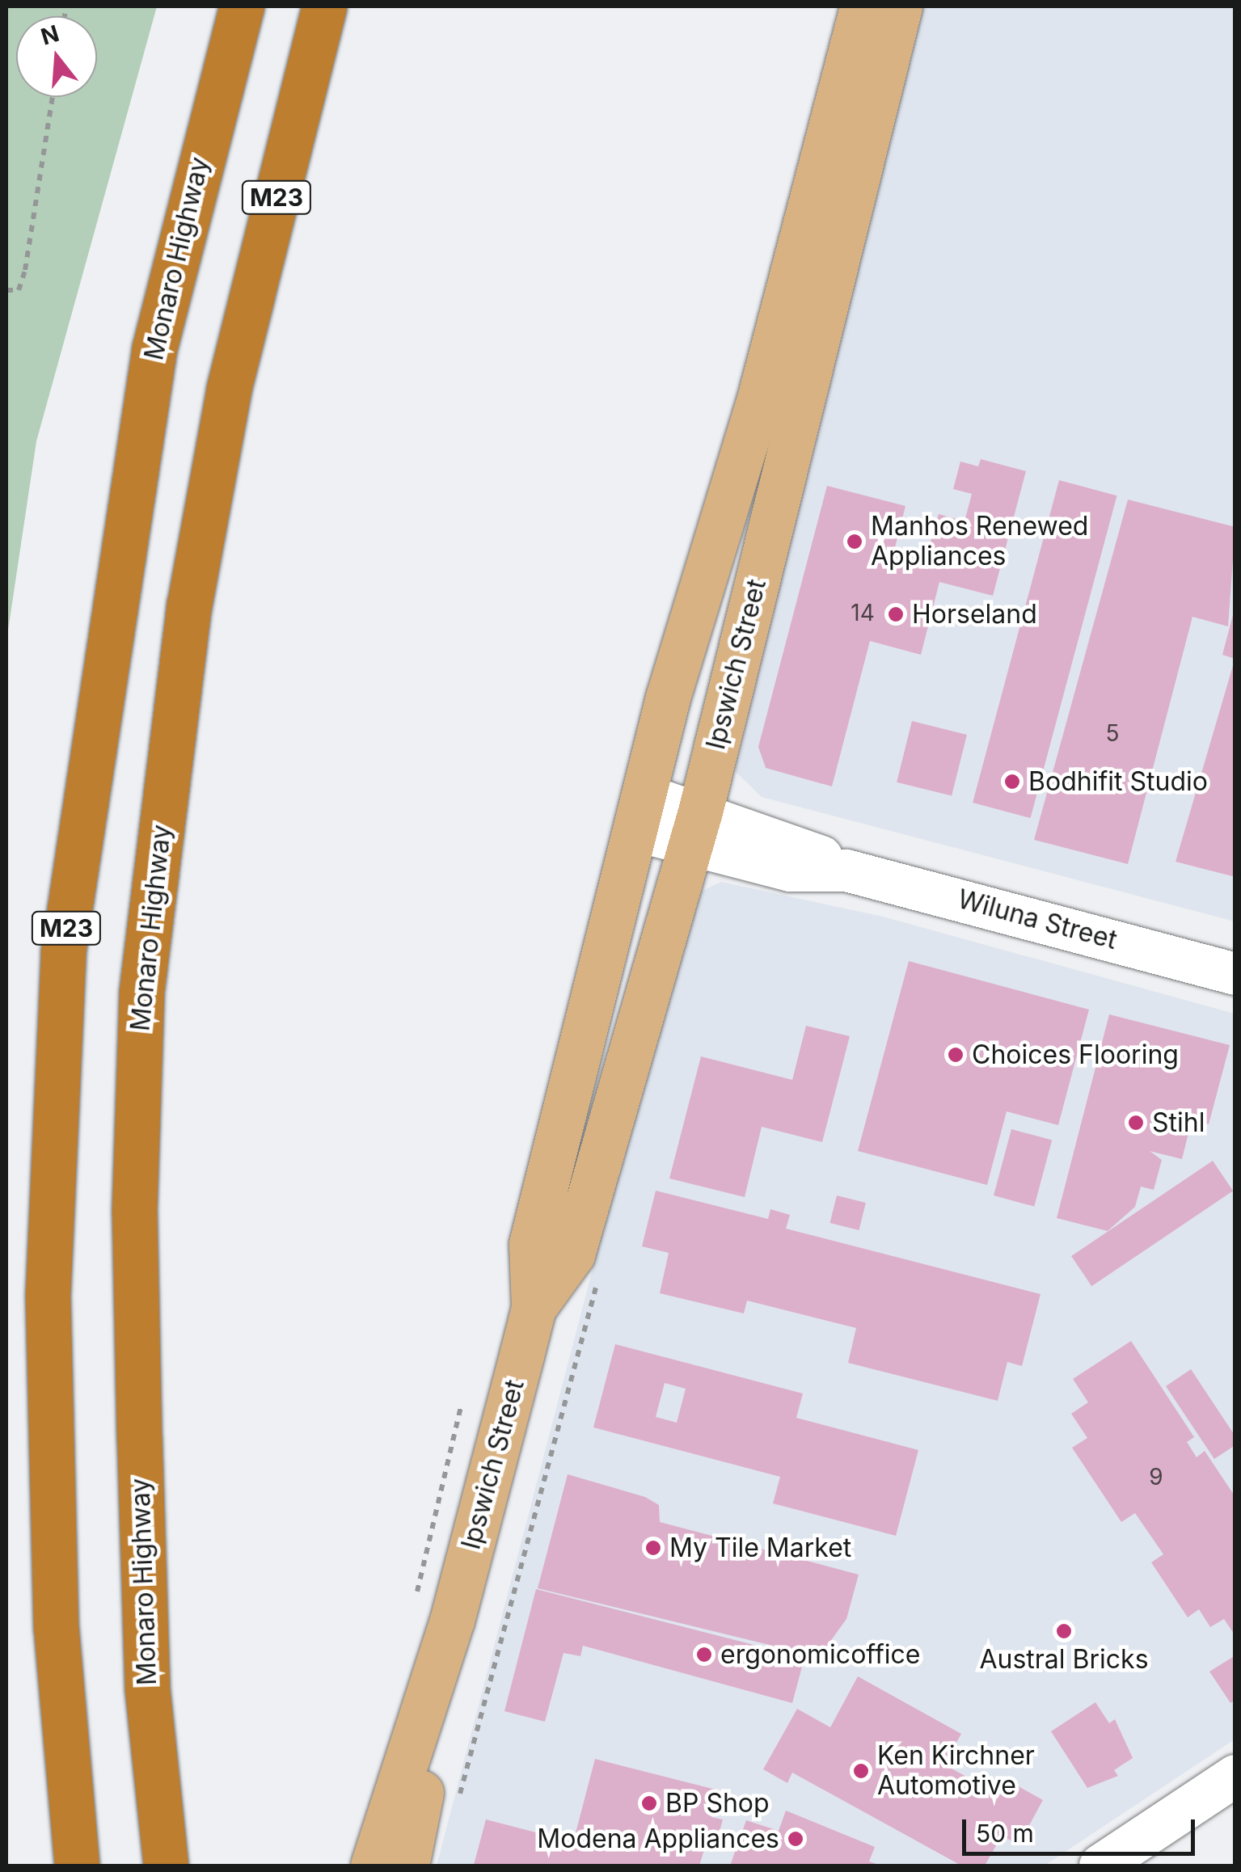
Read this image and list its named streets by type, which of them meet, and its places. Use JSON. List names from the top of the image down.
{
  "streets": {
    "highway": ["M23", "Monaro Highway"],
    "main road": ["Ipswich Street"],
    "street": ["Wiluna Street"]
  },
  "crossings": [
    ["Ipswich Street", "Wiluna Street"]
  ],
  "places": [
    "Manhos Renewed Appliances",
    "Horseland",
    "Bodhifit Studio",
    "Choices Flooring",
    "Stihl",
    "My Tile Market",
    "Austral Bricks",
    "ergonomicoffice",
    "Ken Kirchner Automotive",
    "BP Shop",
    "Modena Appliances"
  ],
  "house_numbers": ["14", "5", "9"],
  "scale_bar": "50 m",
  "north": "top"
}
